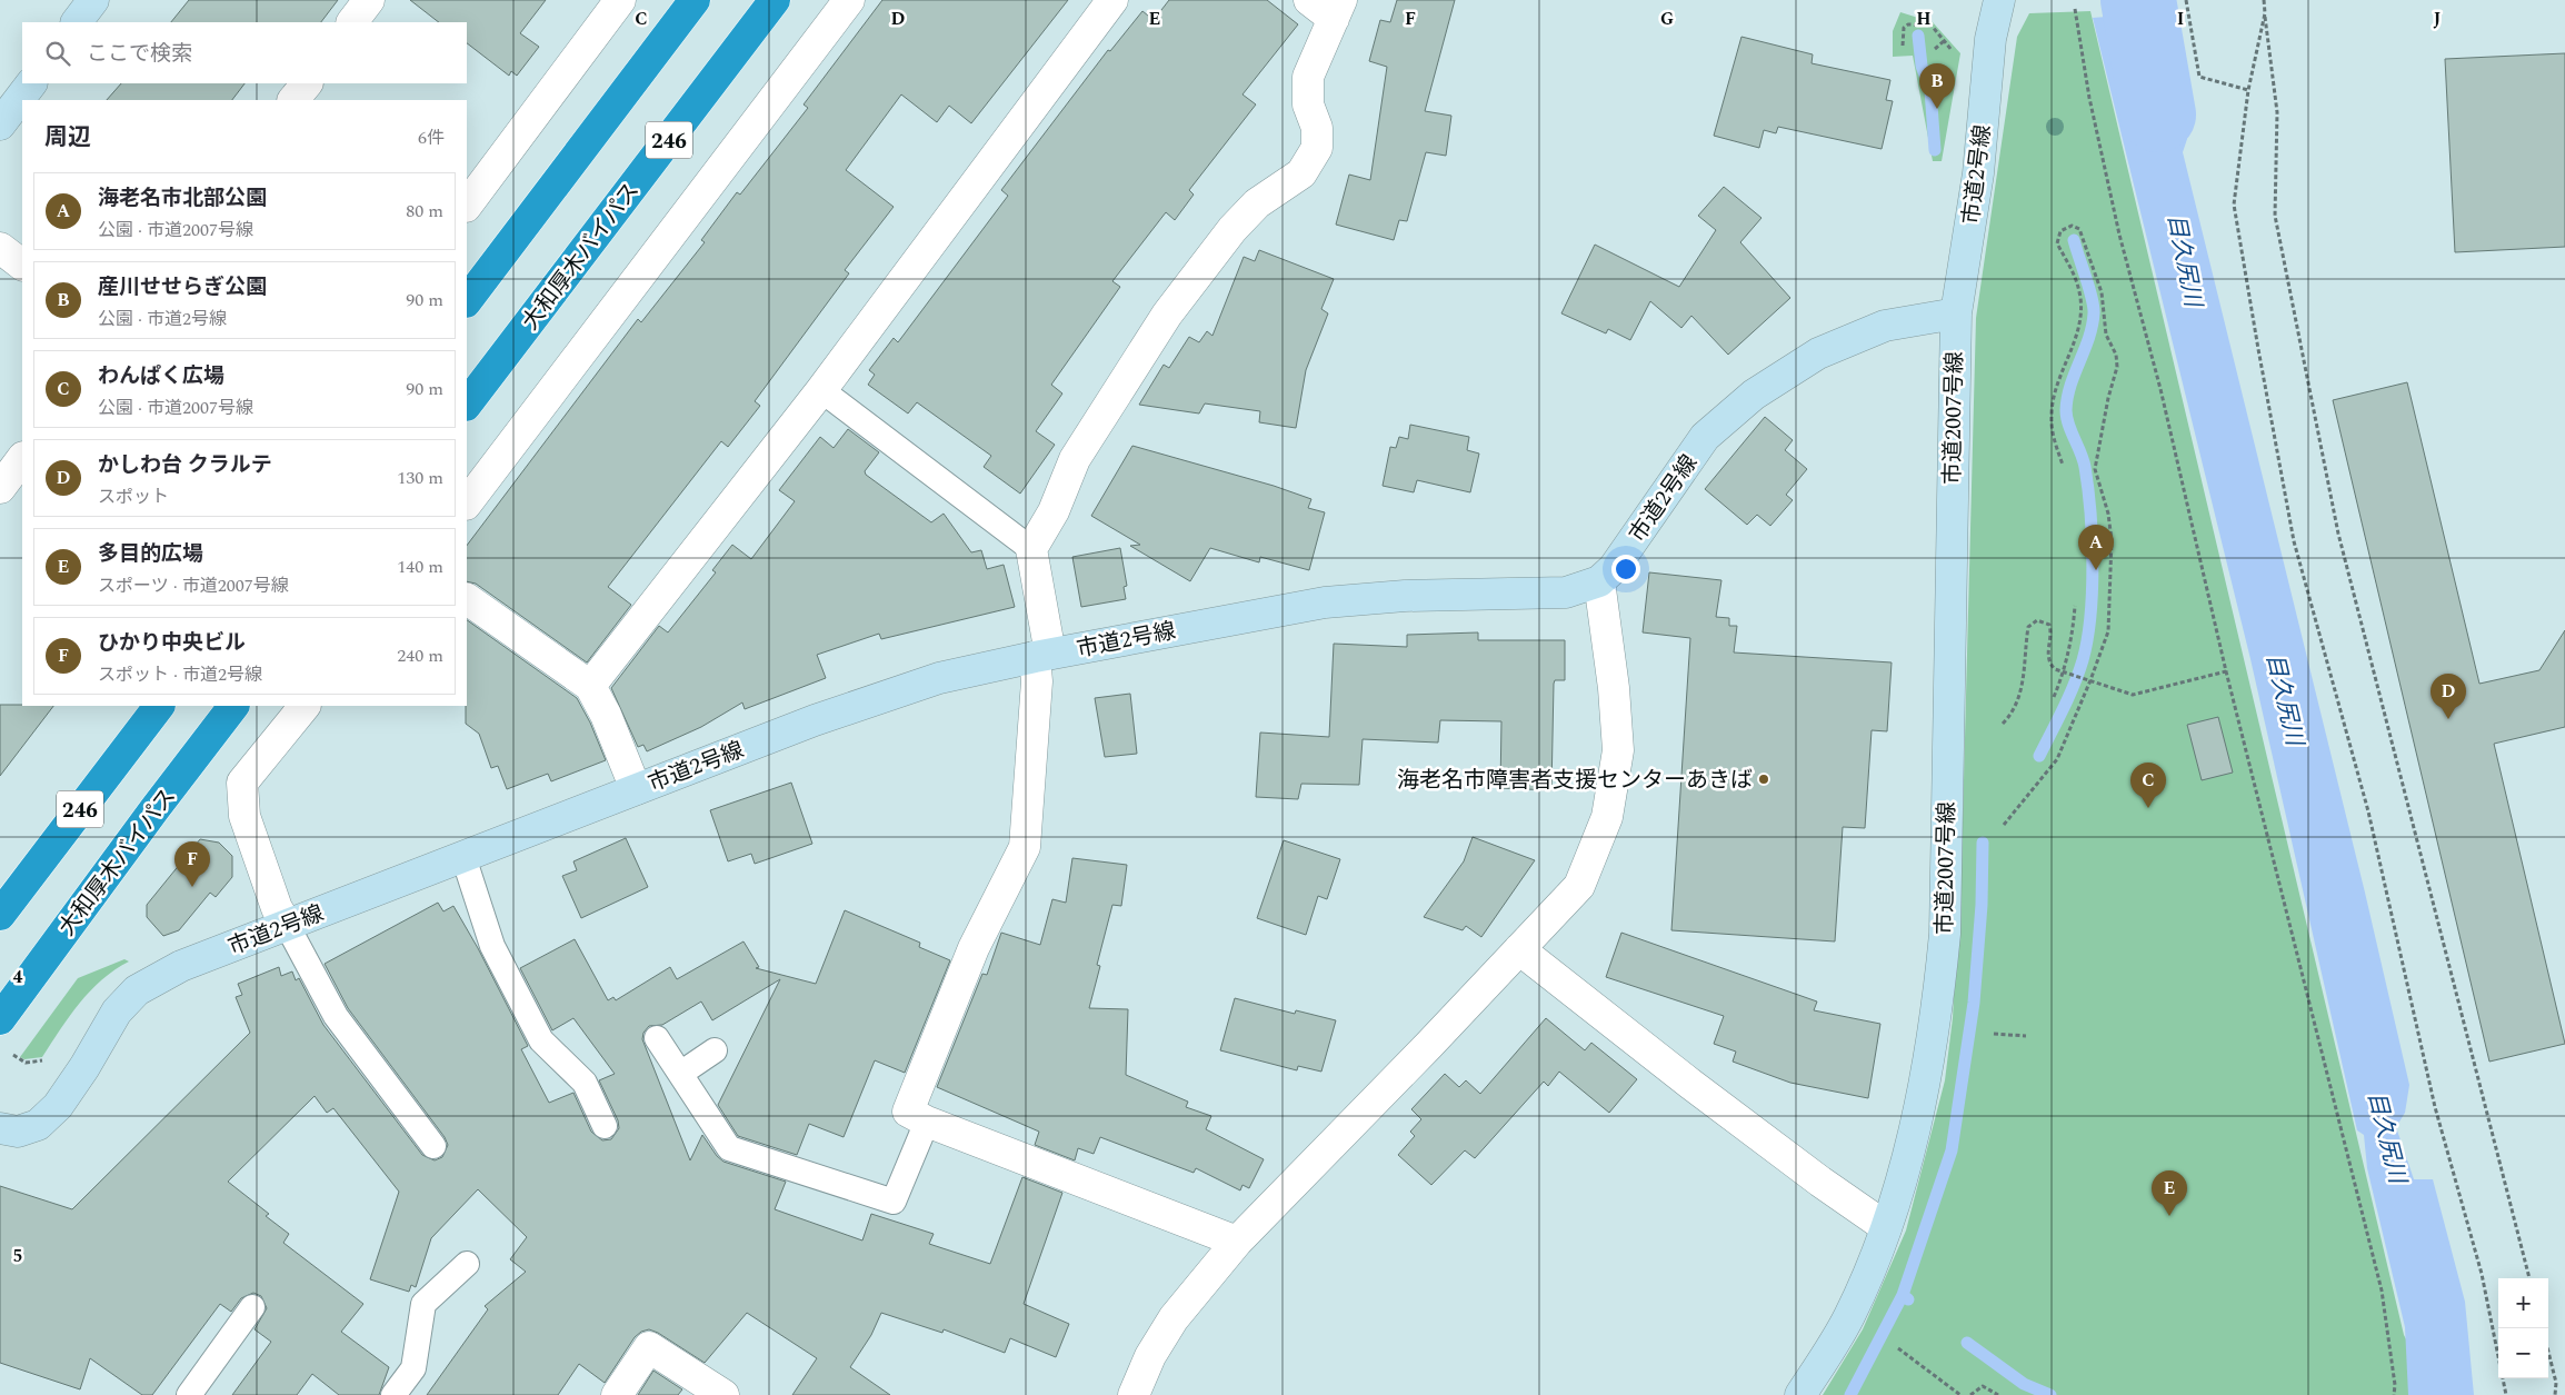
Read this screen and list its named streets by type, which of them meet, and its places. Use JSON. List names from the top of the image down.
{
  "streets": {
    "highway": ["246", "大和厚木バイパス"],
    "street": ["市道2号線", "市道2007号線"]
  },
  "crossings": [
    ["市道2号線", "市道2007号線"]
  ],
  "water": ["目久尻川"],
  "places": ["海老名市障害者支援センターあきば"],
  "page": {
    "search": "ここで検索",
    "pins": [
      "B",
      "A",
      "D",
      "C",
      "F",
      "E"
    ],
    "heading": ["周辺", "6件"],
    "list": [
      {
        "mark": "A",
        "name": "海老名市北部公園",
        "note": "公園 · 市道2007号線",
        "value": "80 m"
      },
      {
        "mark": "B",
        "name": "産川せせらぎ公園",
        "note": "公園 · 市道2号線",
        "value": "90 m"
      },
      {
        "mark": "C",
        "name": "わんぱく広場",
        "note": "公園 · 市道2007号線",
        "value": "90 m"
      },
      {
        "mark": "D",
        "name": "かしわ台 クラルテ",
        "note": "スポット",
        "value": "130 m"
      },
      {
        "mark": "E",
        "name": "多目的広場",
        "note": "スポーツ · 市道2007号線",
        "value": "140 m"
      },
      {
        "mark": "F",
        "name": "ひかり中央ビル",
        "note": "スポット · 市道2号線",
        "value": "240 m"
      }
    ],
    "map_buttons": ["+", "−"]
  },
  "grid": {
    "columns": [
      "C",
      "D",
      "E",
      "F",
      "G",
      "H",
      "I",
      "J"
    ],
    "rows": ["4", "5"]
  }
}
